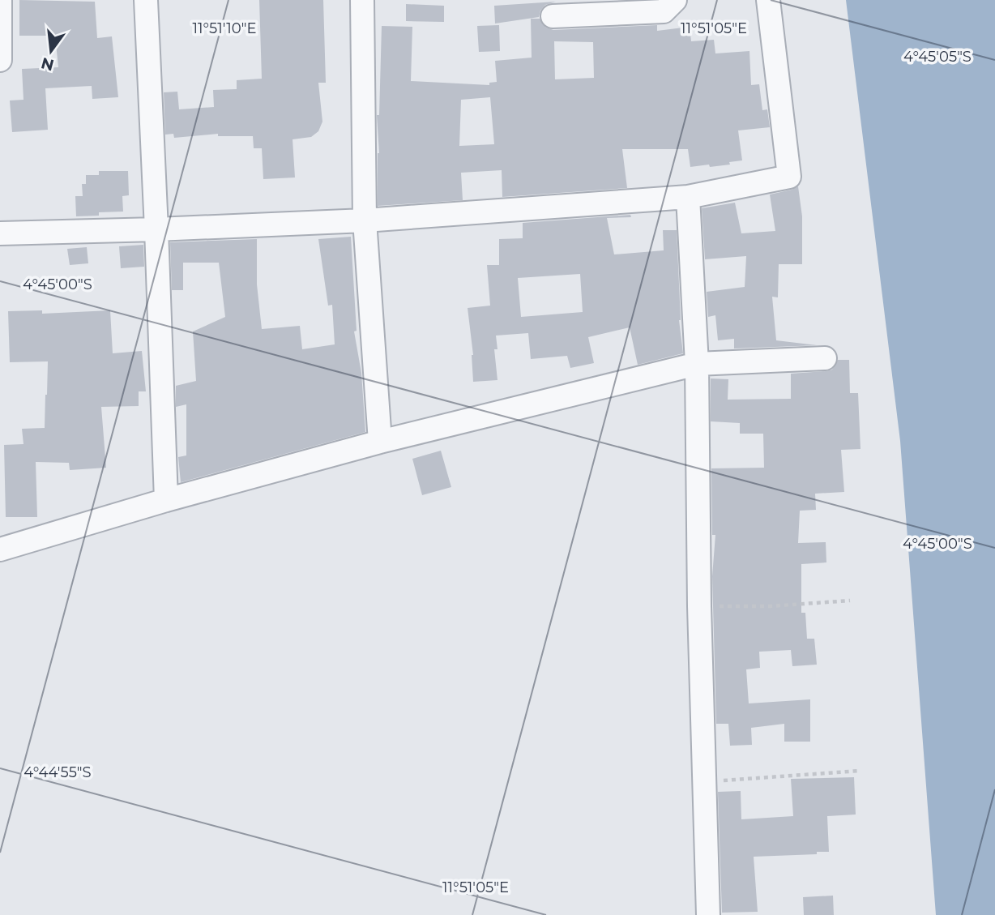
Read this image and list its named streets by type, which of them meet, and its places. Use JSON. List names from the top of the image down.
{
  "north": "bottom",
  "coordinates": [
    "11°51'10\"E",
    "11°51'05\"E",
    "4°45'05\"S",
    "4°45'00\"S",
    "4°44'55\"S"
  ]
}
